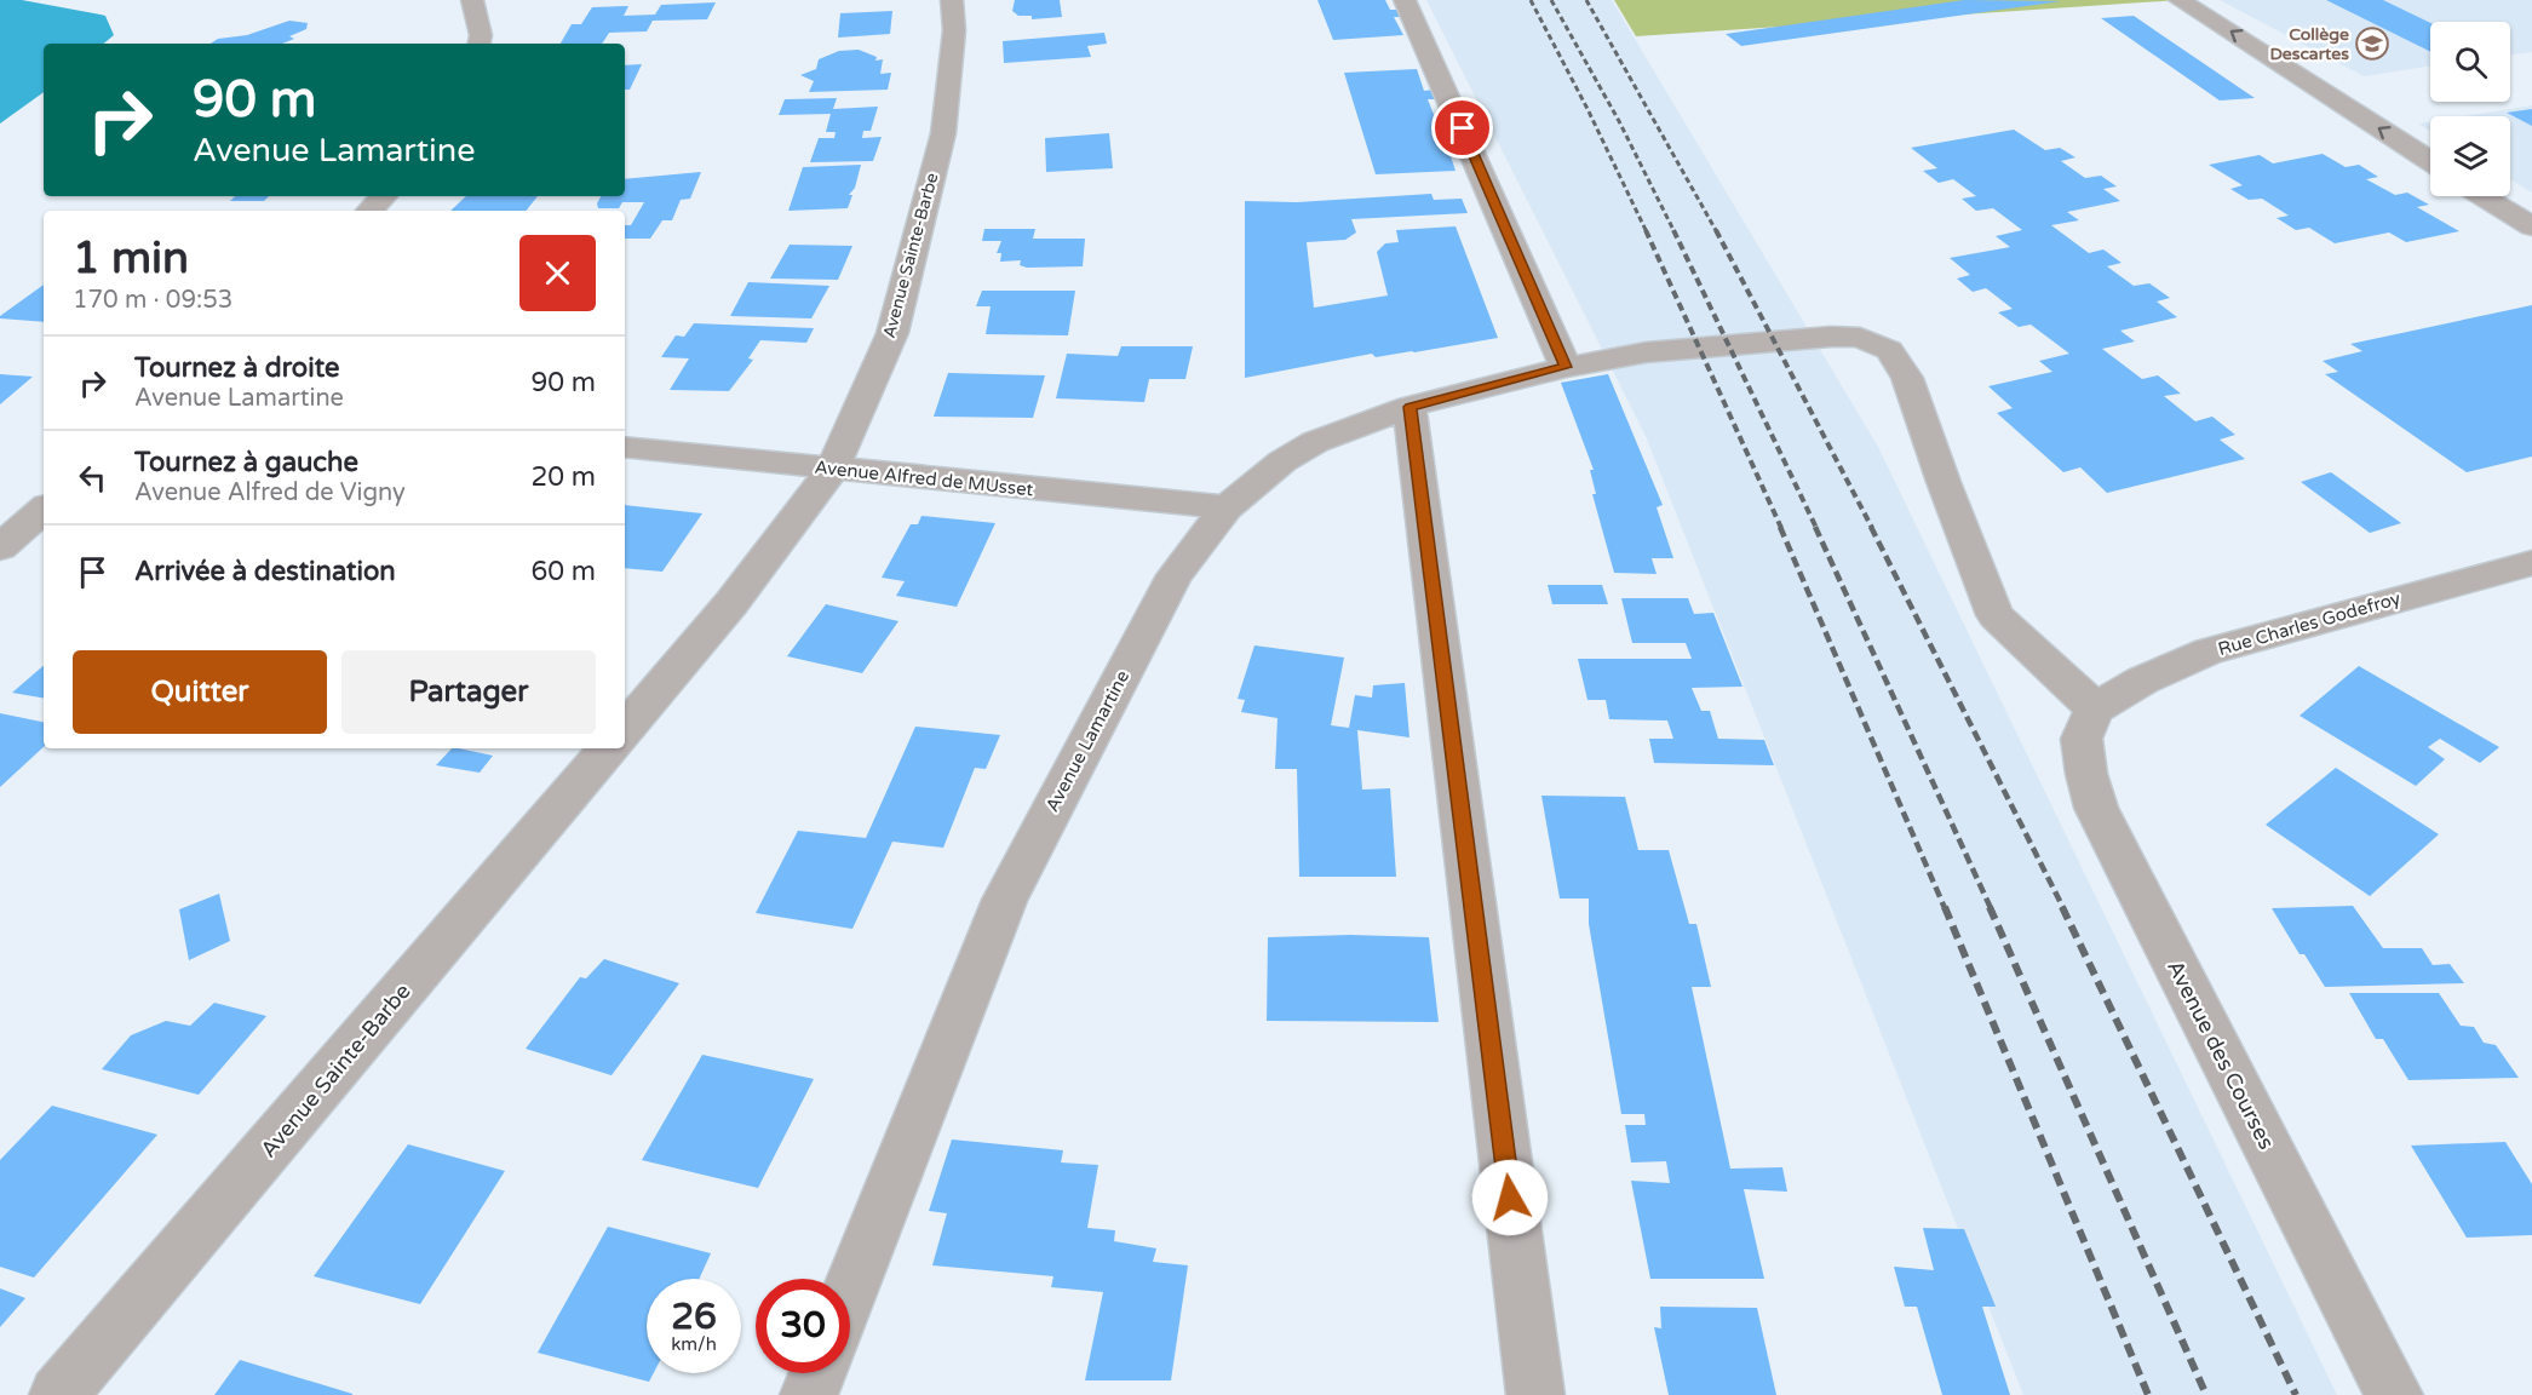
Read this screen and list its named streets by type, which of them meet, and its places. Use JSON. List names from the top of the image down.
{
  "streets": {
    "street": [
      "Avenue Sainte-Barbe",
      "Avenue Alfred de MUsset",
      "Rue Charles Godefroy",
      "Avenue Lamartine",
      "Avenue des Courses"
    ]
  },
  "crossings": [
    ["Avenue Sainte-Barbe", "Avenue Alfred de MUsset"],
    ["Avenue Alfred de MUsset", "Avenue Lamartine"],
    ["Rue Charles Godefroy", "Avenue Lamartine"],
    ["Rue Charles Godefroy", "Avenue des Courses"],
    ["Avenue Lamartine", "Avenue des Courses"]
  ],
  "places": {
    "school or university": ["Collège Descartes"]
  },
  "page": {
    "turn": ["90 m", "Avenue Lamartine"],
    "heading": ["1 min", "170 m · 09:53"],
    "list": [
      {
        "name": "Tournez à droite",
        "note": "Avenue Lamartine",
        "value": "90 m"
      },
      {
        "name": "Tournez à gauche",
        "note": "Avenue Alfred de Vigny",
        "value": "20 m"
      },
      {
        "name": "Arrivée à destination",
        "value": "60 m"
      }
    ],
    "buttons": ["Quitter", "Partager"],
    "speed": "26 km/h",
    "limit": "30"
  }
}
